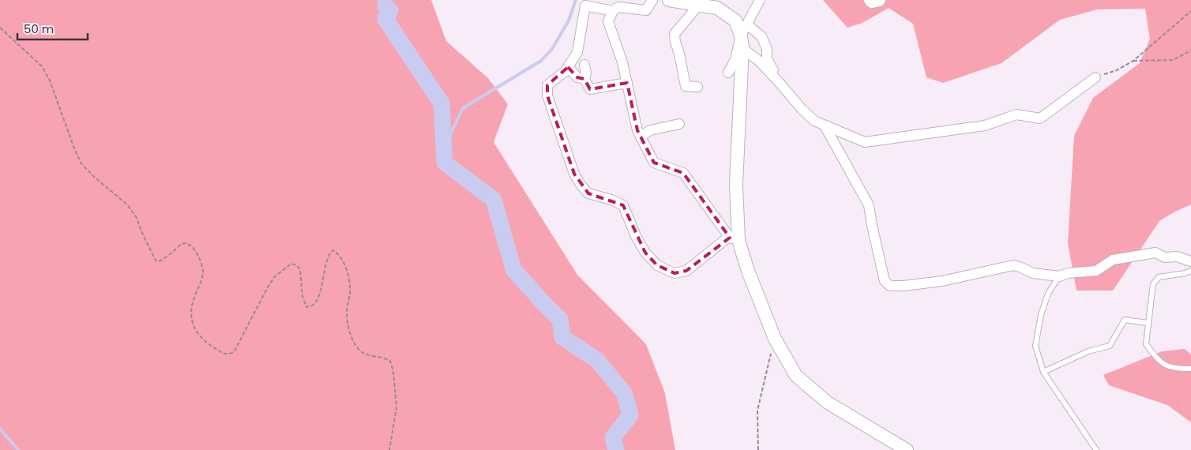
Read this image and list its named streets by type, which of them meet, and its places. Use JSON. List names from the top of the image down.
{
  "scale_bar": "50 m"
}
